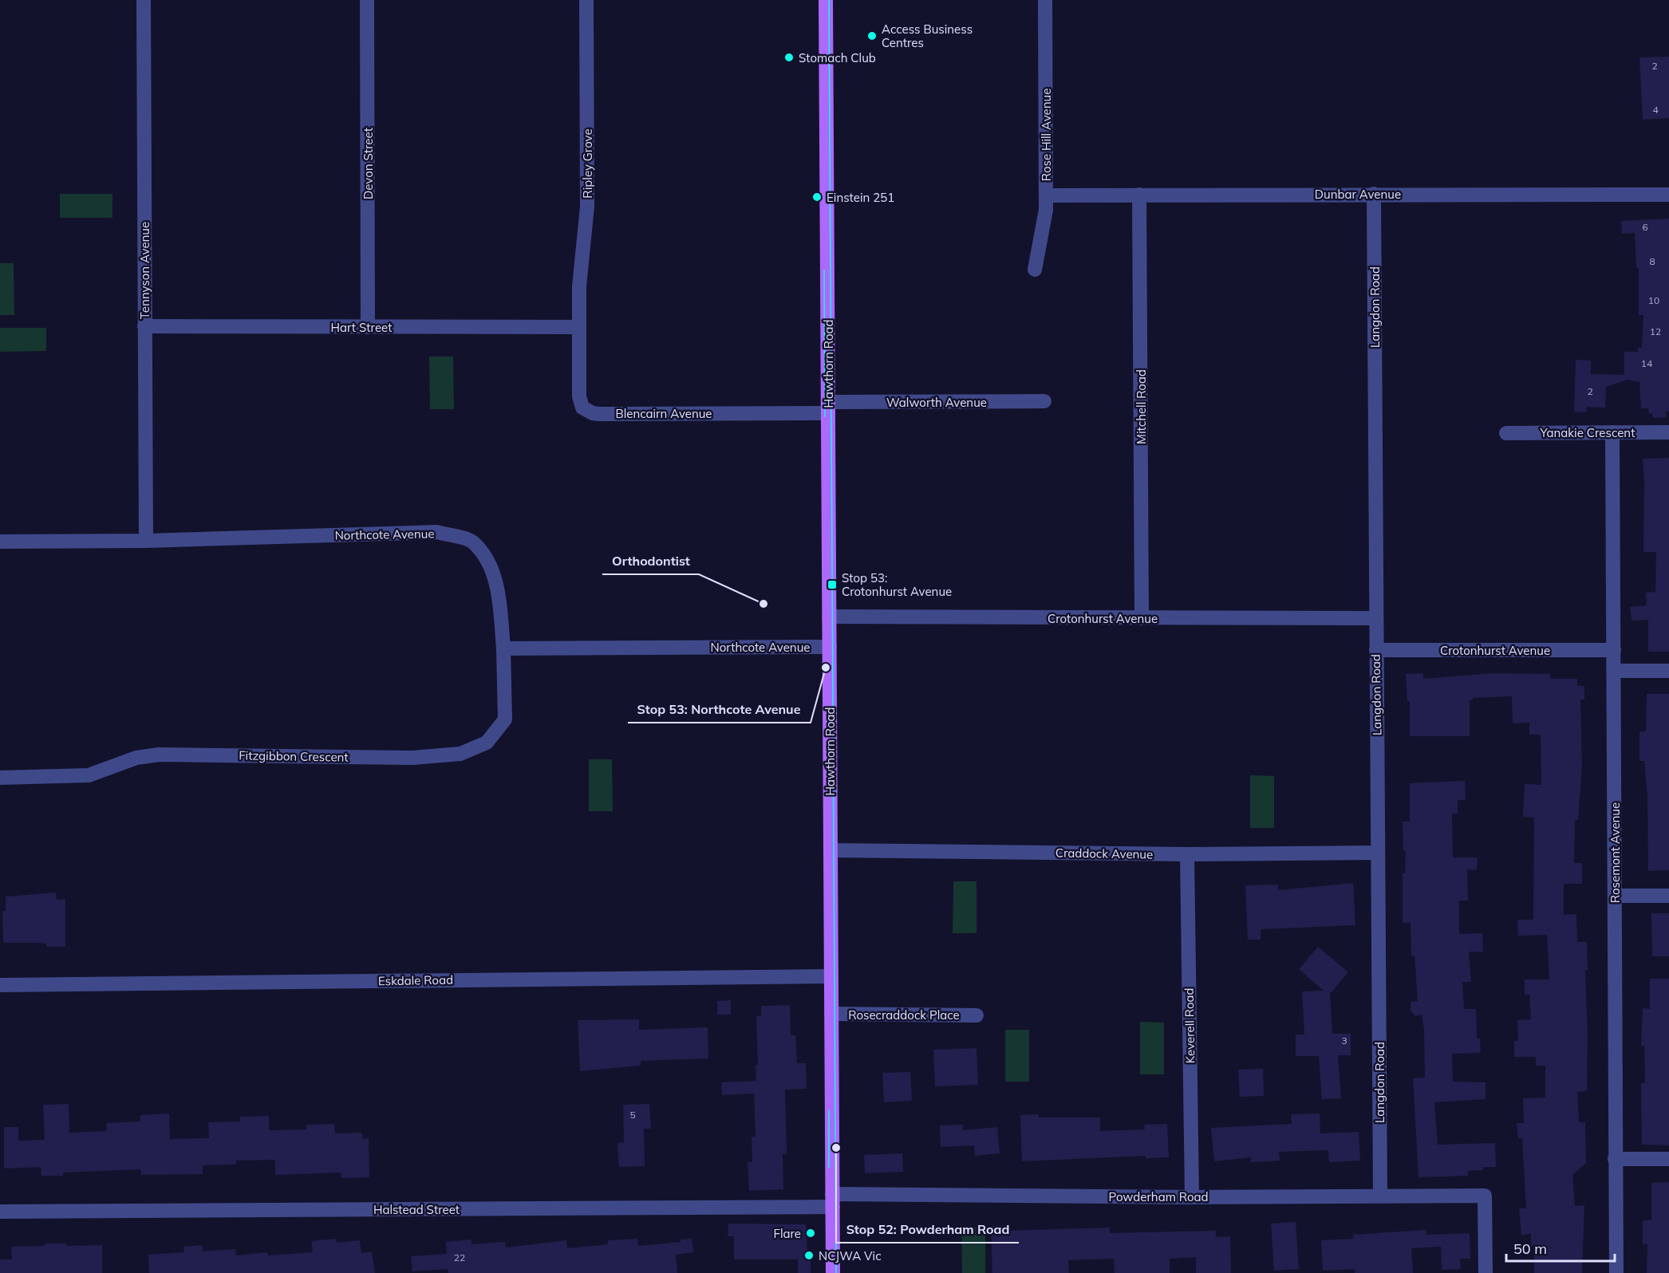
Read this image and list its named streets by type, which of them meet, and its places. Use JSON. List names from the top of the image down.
{
  "streets": {
    "main road": ["Hawthorn Road"],
    "street": [
      "Rose Hill Avenue",
      "Devon Street",
      "Ripley Grove",
      "Dunbar Avenue",
      "Tennyson Avenue",
      "Langdon Road",
      "Hart Street",
      "Walworth Avenue",
      "Mitchell Road",
      "Blencairn Avenue",
      "Yanakie Crescent",
      "Northcote Avenue",
      "Crotonhurst Avenue",
      "Fitzgibbon Crescent",
      "Rosemont Avenue",
      "Craddock Avenue",
      "Eskdale Road",
      "Rosecraddock Place",
      "Keverell Road",
      "Powderham Road",
      "Halstead Street"
    ]
  },
  "crossings": [
    ["Rose Hill Avenue", "Dunbar Avenue"],
    ["Devon Street", "Hart Street"],
    ["Ripley Grove", "Hart Street"],
    ["Ripley Grove", "Blencairn Avenue"],
    ["Dunbar Avenue", "Langdon Road"],
    ["Dunbar Avenue", "Mitchell Road"],
    ["Tennyson Avenue", "Hart Street"],
    ["Tennyson Avenue", "Northcote Avenue"],
    ["Langdon Road", "Crotonhurst Avenue"],
    ["Langdon Road", "Craddock Avenue"],
    ["Langdon Road", "Powderham Road"],
    ["Hart Street", "Blencairn Avenue"],
    ["Hawthorn Road", "Walworth Avenue"],
    ["Hawthorn Road", "Blencairn Avenue"],
    ["Hawthorn Road", "Northcote Avenue"],
    ["Hawthorn Road", "Crotonhurst Avenue"],
    ["Hawthorn Road", "Craddock Avenue"],
    ["Hawthorn Road", "Eskdale Road"],
    ["Hawthorn Road", "Rosecraddock Place"],
    ["Hawthorn Road", "Powderham Road"],
    ["Hawthorn Road", "Halstead Street"],
    ["Walworth Avenue", "Blencairn Avenue"],
    ["Mitchell Road", "Crotonhurst Avenue"],
    ["Yanakie Crescent", "Rosemont Avenue"],
    ["Northcote Avenue", "Fitzgibbon Crescent"],
    ["Crotonhurst Avenue", "Rosemont Avenue"],
    ["Craddock Avenue", "Keverell Road"],
    ["Keverell Road", "Powderham Road"],
    ["Powderham Road", "Halstead Street"]
  ],
  "places": {
    "other": [
      "Access Business Centres",
      "Stomach Club",
      "Einstein 251",
      "Orthodontist",
      "Stop 53: Northcote Avenue",
      "Stop 52: Powderham Road",
      "Flare",
      "NCJWA Vic"
    ],
    "transit": ["Stop 53: Crotonhurst Avenue"]
  },
  "house_numbers": [
    "2",
    "4",
    "6",
    "8",
    "10",
    "12",
    "14",
    "2",
    "3",
    "5",
    "22"
  ],
  "scale_bar": "50 m"
}
